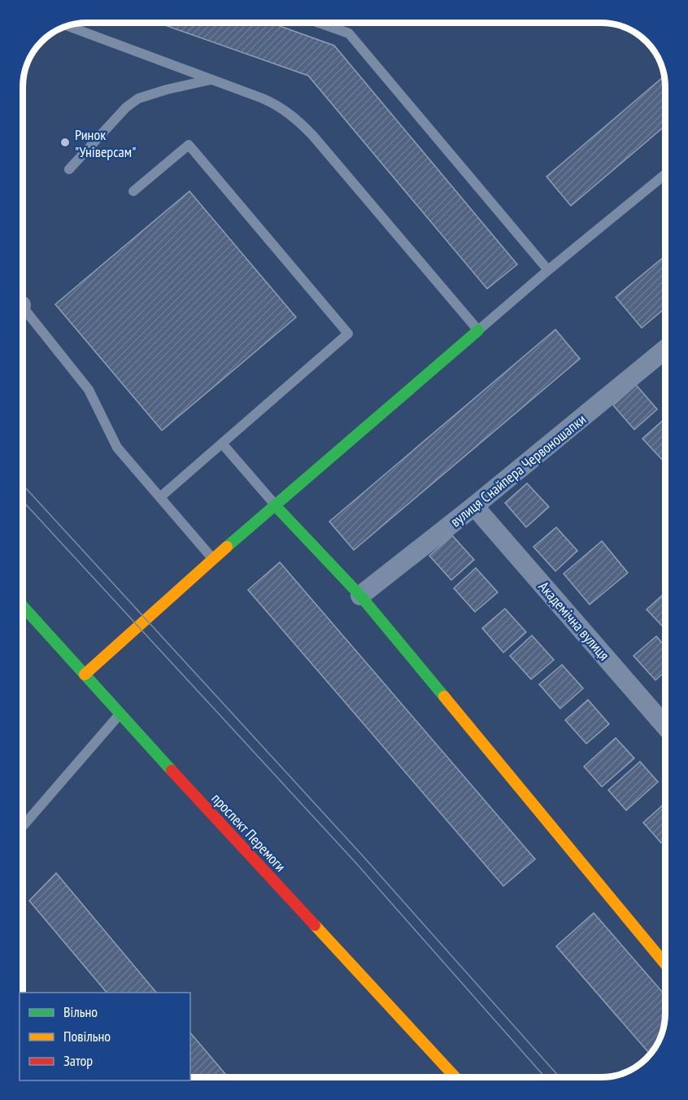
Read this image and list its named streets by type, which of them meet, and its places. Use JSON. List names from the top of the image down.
{
  "streets": {
    "street": ["вулиця Снайпера Червоношапки", "Академічна вулиця", "проспект Перемоги"]
  },
  "crossings": [
    ["вулиця Снайпера Червоношапки", "Академічна вулиця"]
  ],
  "places": ["Ринок \"Універсам\""],
  "legend": ["Вільно", "Повільно", "Затор"]
}
